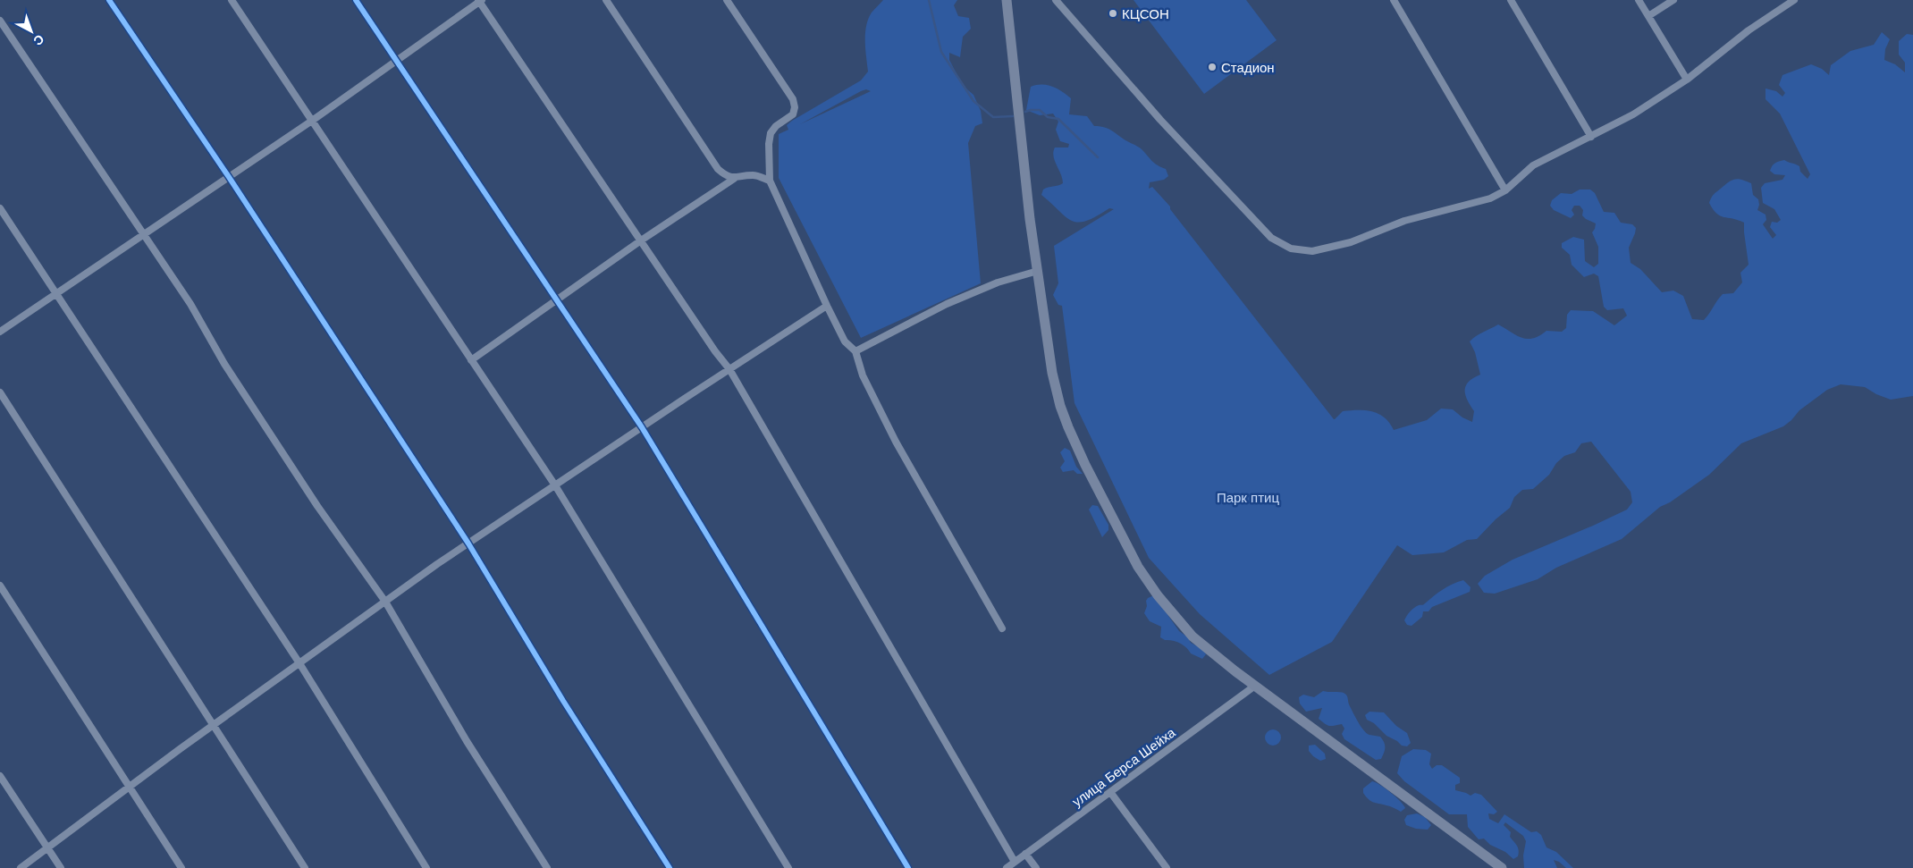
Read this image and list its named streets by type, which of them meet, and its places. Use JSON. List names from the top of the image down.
{
  "streets": {
    "street": ["улица Берса Шейха"]
  },
  "parks": ["Парк птиц"],
  "places": ["КЦСОН", "Стадион"],
  "north": "bottom right"
}
